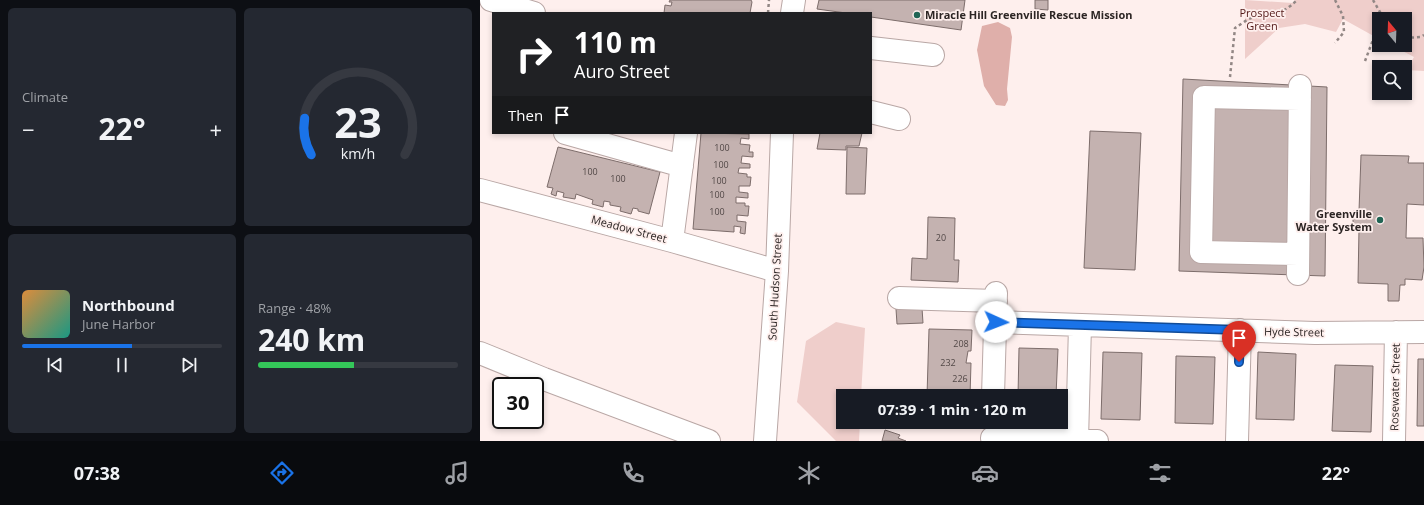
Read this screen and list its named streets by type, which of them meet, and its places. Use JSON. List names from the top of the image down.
{
  "streets": {
    "street": [
      "Meadow Street",
      "South Hudson Street",
      "Hyde Street",
      "Rosewater Street"
    ]
  },
  "crossings": [
    ["Meadow Street", "South Hudson Street"],
    ["Hyde Street", "Rosewater Street"]
  ],
  "parks": ["Prospect Green"],
  "places": ["Miracle Hill Greenville Rescue Mission", "Greenville Water System"],
  "house_numbers": [
    "100",
    "100",
    "100",
    "100",
    "100",
    "100",
    "100",
    "20",
    "208",
    "232",
    "226"
  ],
  "north": "top",
  "page": {
    "tile": [
      "Climate",
      ["Range · 48%", "240 km"]
    ],
    "turn": ["110 m", "Auro Street"],
    "then": "Then",
    "heat": ["−", "22°", "+"],
    "song": ["Northbound", "June Harbor"],
    "limit": "30",
    "trip": "07:39 · 1 min · 120 m",
    "tabs": ["07:38", "22°"],
    "gauge": ["23", "km/h"]
  }
}
